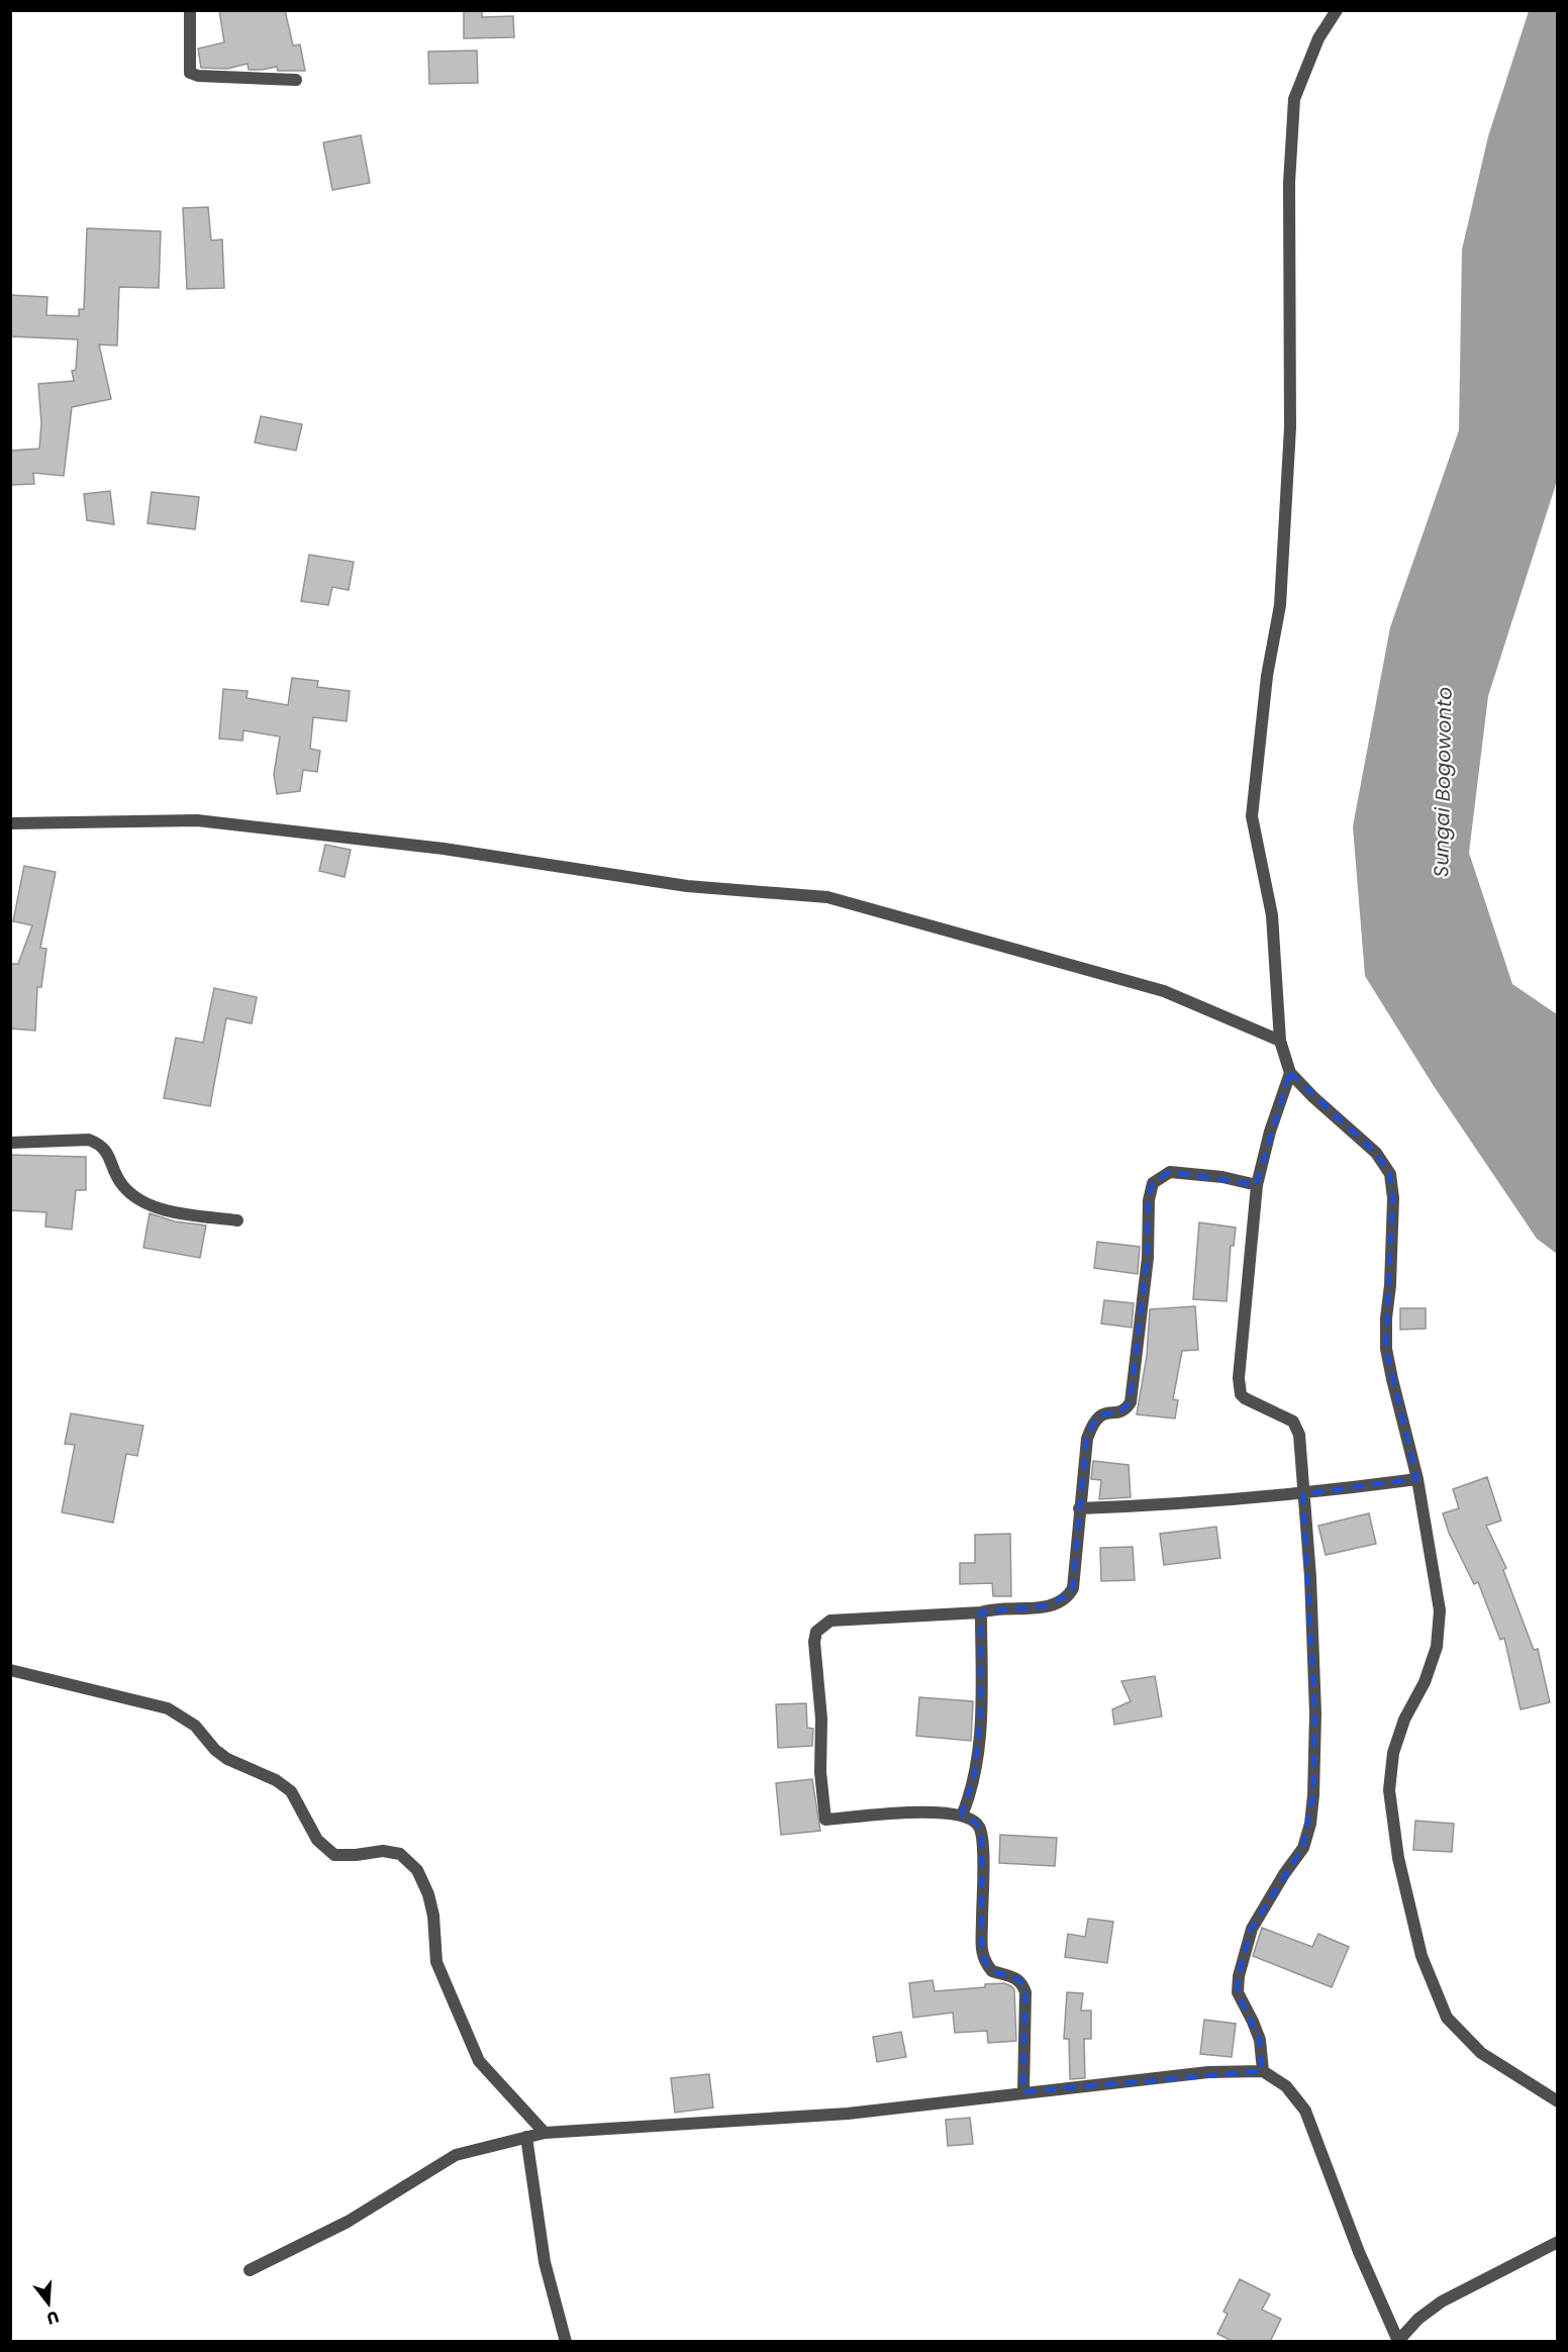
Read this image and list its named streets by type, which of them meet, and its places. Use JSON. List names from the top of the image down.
{
  "water": ["Sungai Bogowonto"],
  "north": "bottom"
}
